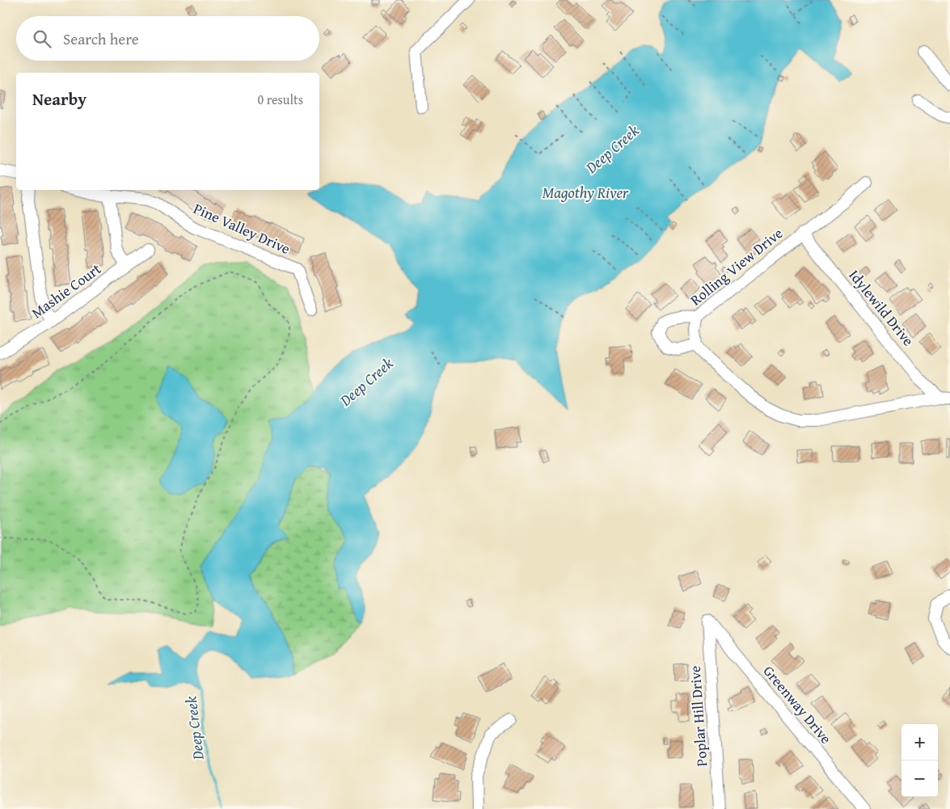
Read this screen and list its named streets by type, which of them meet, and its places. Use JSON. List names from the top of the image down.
{
  "streets": {
    "street": [
      "Pine Valley Drive",
      "Rolling View Drive",
      "Mashie Court",
      "Idylewild Drive",
      "Greenway Drive",
      "Poplar Hill Drive"
    ]
  },
  "crossings": [
    ["Rolling View Drive", "Idylewild Drive"],
    ["Greenway Drive", "Poplar Hill Drive"]
  ],
  "water": ["Deep Creek", "Magothy River"],
  "page": {
    "search": "Search here",
    "heading": ["Nearby", "0 results"],
    "map_buttons": ["+", "−"]
  }
}
